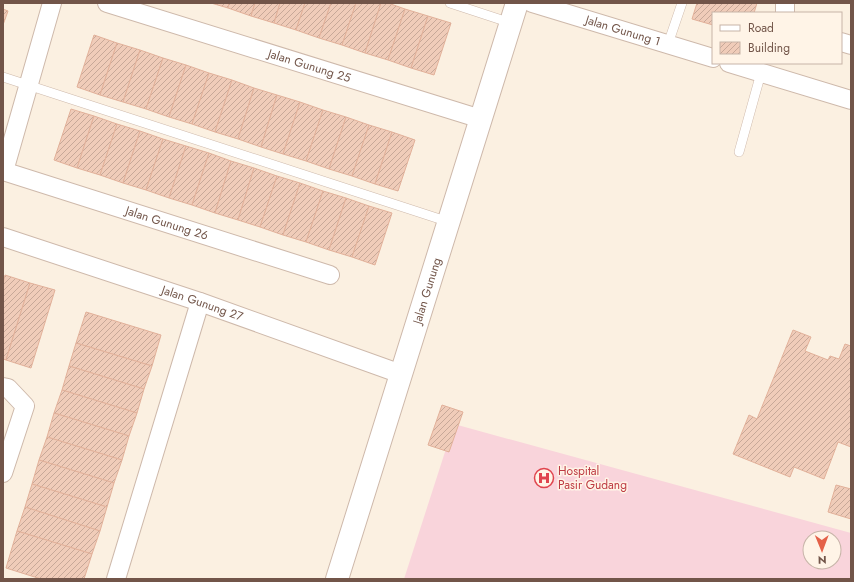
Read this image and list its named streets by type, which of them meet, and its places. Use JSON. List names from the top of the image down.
{
  "streets": {
    "street": [
      "Jalan Gunung 1",
      "Jalan Gunung 25",
      "Jalan Gunung 26",
      "Jalan Gunung",
      "Jalan Gunung 27"
    ]
  },
  "crossings": [
    ["Jalan Gunung 25", "Jalan Gunung"],
    ["Jalan Gunung", "Jalan Gunung 27"]
  ],
  "places": {
    "hospital": ["Hospital Pasir Gudang"]
  },
  "legend": ["Road", "Building"],
  "north": "bottom"
}
